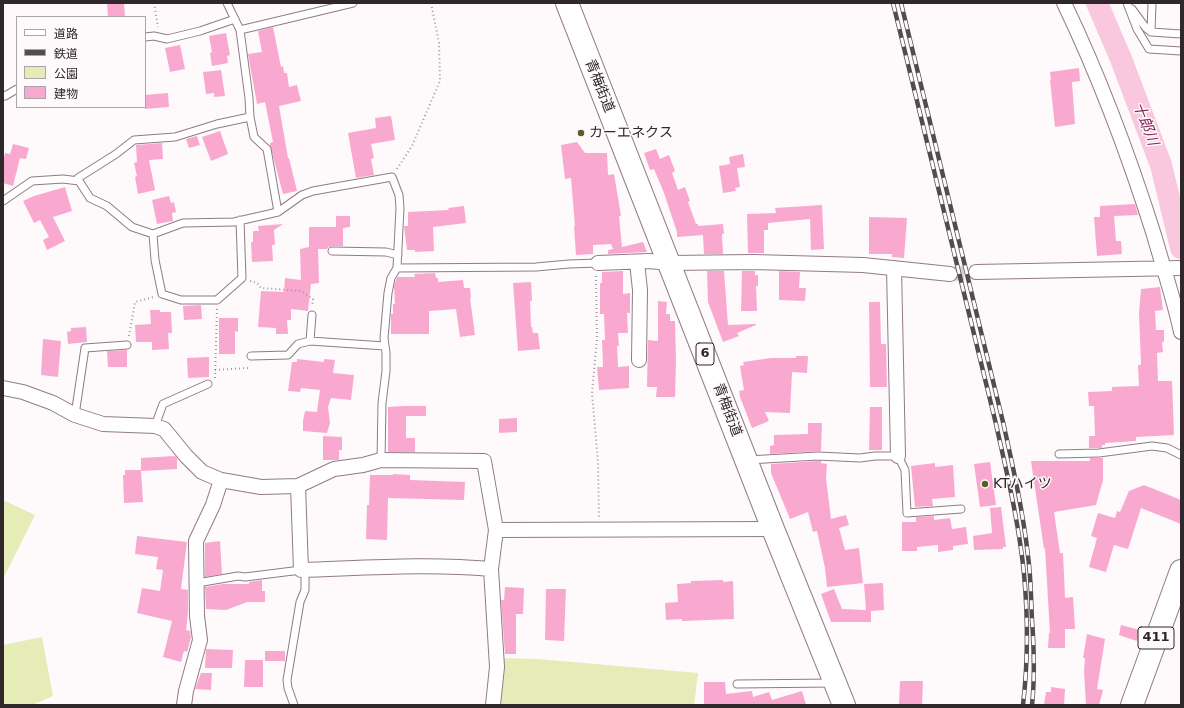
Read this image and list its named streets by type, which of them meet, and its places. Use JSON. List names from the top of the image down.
{
  "streets": {
    "main road": ["青梅街道", "6", "411"]
  },
  "water": ["十郎川"],
  "places": ["カーエネクス", "KTハイツ"],
  "legend": [
    "道路",
    "鉄道",
    "公園",
    "建物"
  ]
}
